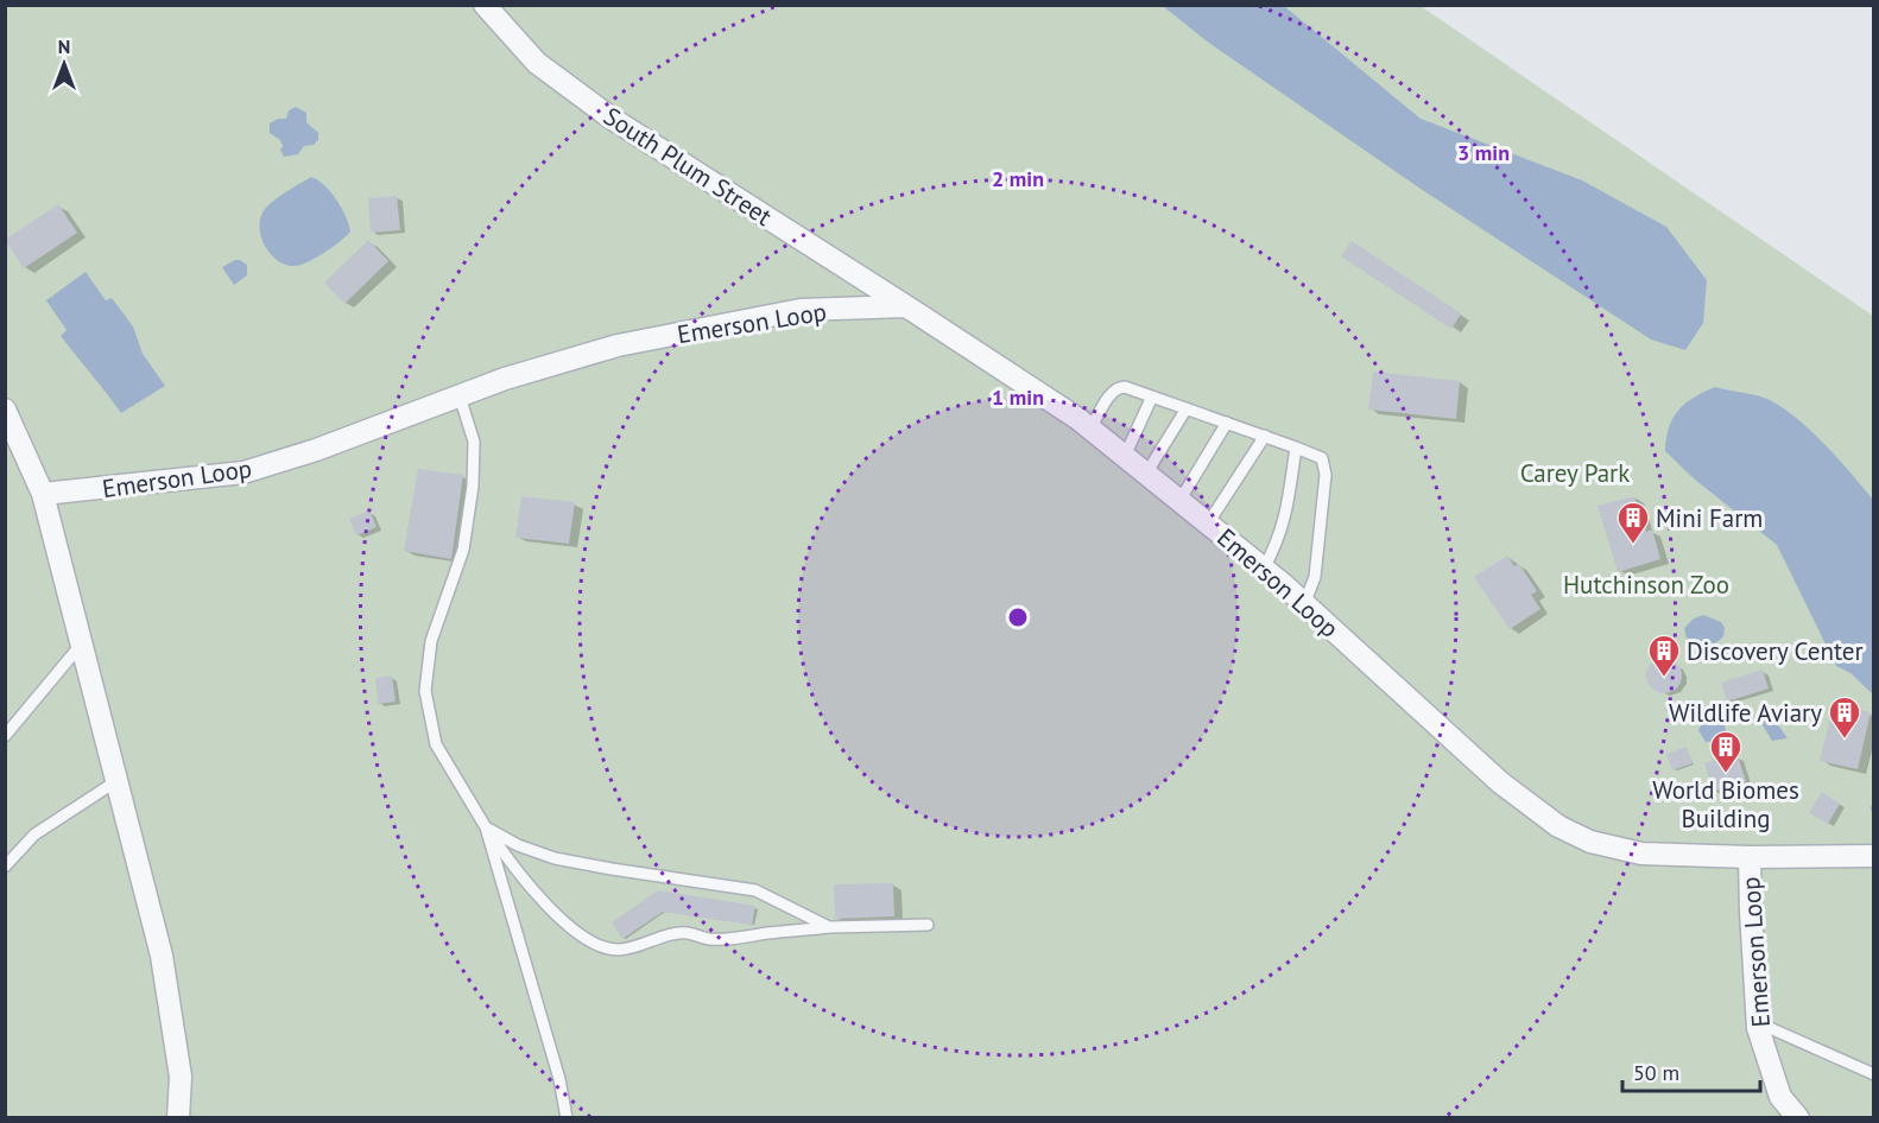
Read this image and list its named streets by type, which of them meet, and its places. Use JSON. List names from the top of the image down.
{
  "streets": {
    "street": ["South Plum Street", "Emerson Loop"]
  },
  "crossings": [
    ["South Plum Street", "Emerson Loop"]
  ],
  "parks": ["Carey Park", "Hutchinson Zoo"],
  "places": {
    "building": [
      "Mini Farm",
      "Discovery Center",
      "Wildlife Aviary",
      "World Biomes Building"
    ]
  },
  "scale_bar": "50 m",
  "north": "top",
  "rings": ["3 min", "2 min", "1 min"]
}
